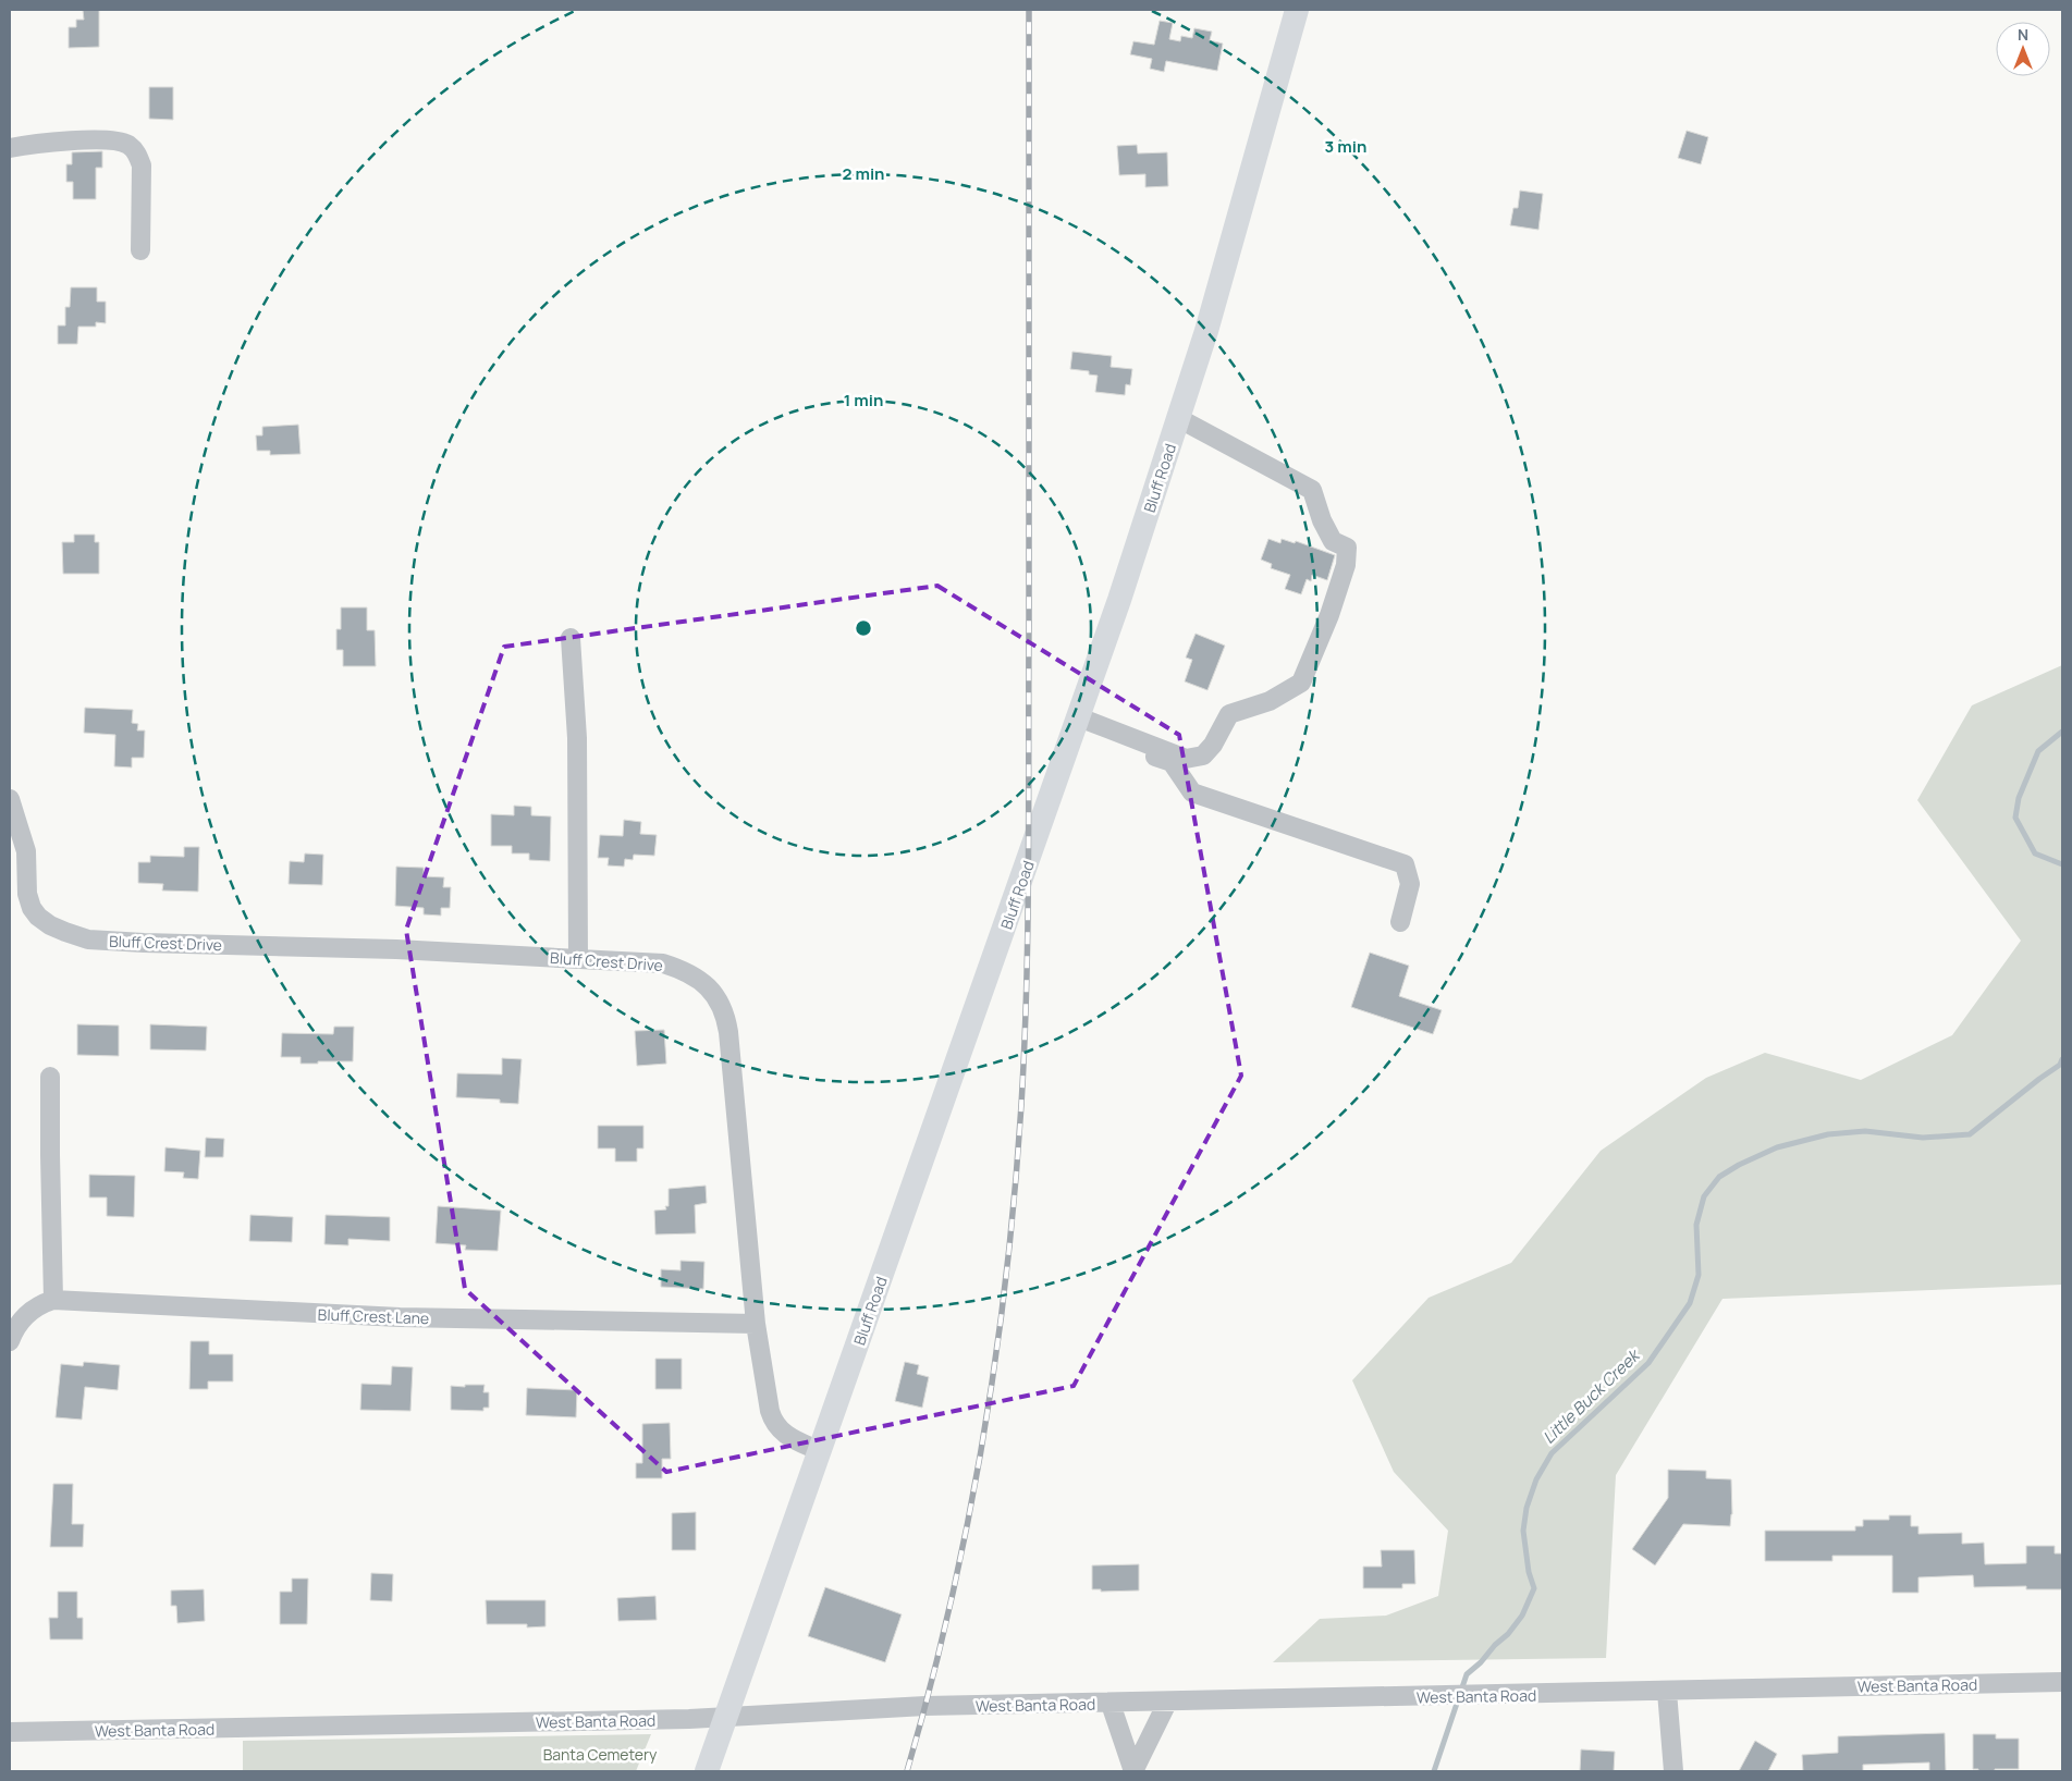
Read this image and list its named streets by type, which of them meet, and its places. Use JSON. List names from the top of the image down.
{
  "streets": {
    "main road": ["Bluff Road"],
    "street": ["Bluff Crest Drive", "Bluff Crest Lane", "West Banta Road"]
  },
  "crossings": [
    ["Bluff Road", "Bluff Crest Drive"],
    ["Bluff Road", "West Banta Road"],
    ["Bluff Crest Drive", "Bluff Crest Lane"]
  ],
  "water": ["Little Buck Creek"],
  "parks": ["Banta Cemetery"],
  "north": "top",
  "rings": ["3 min", "2 min", "1 min"]
}
